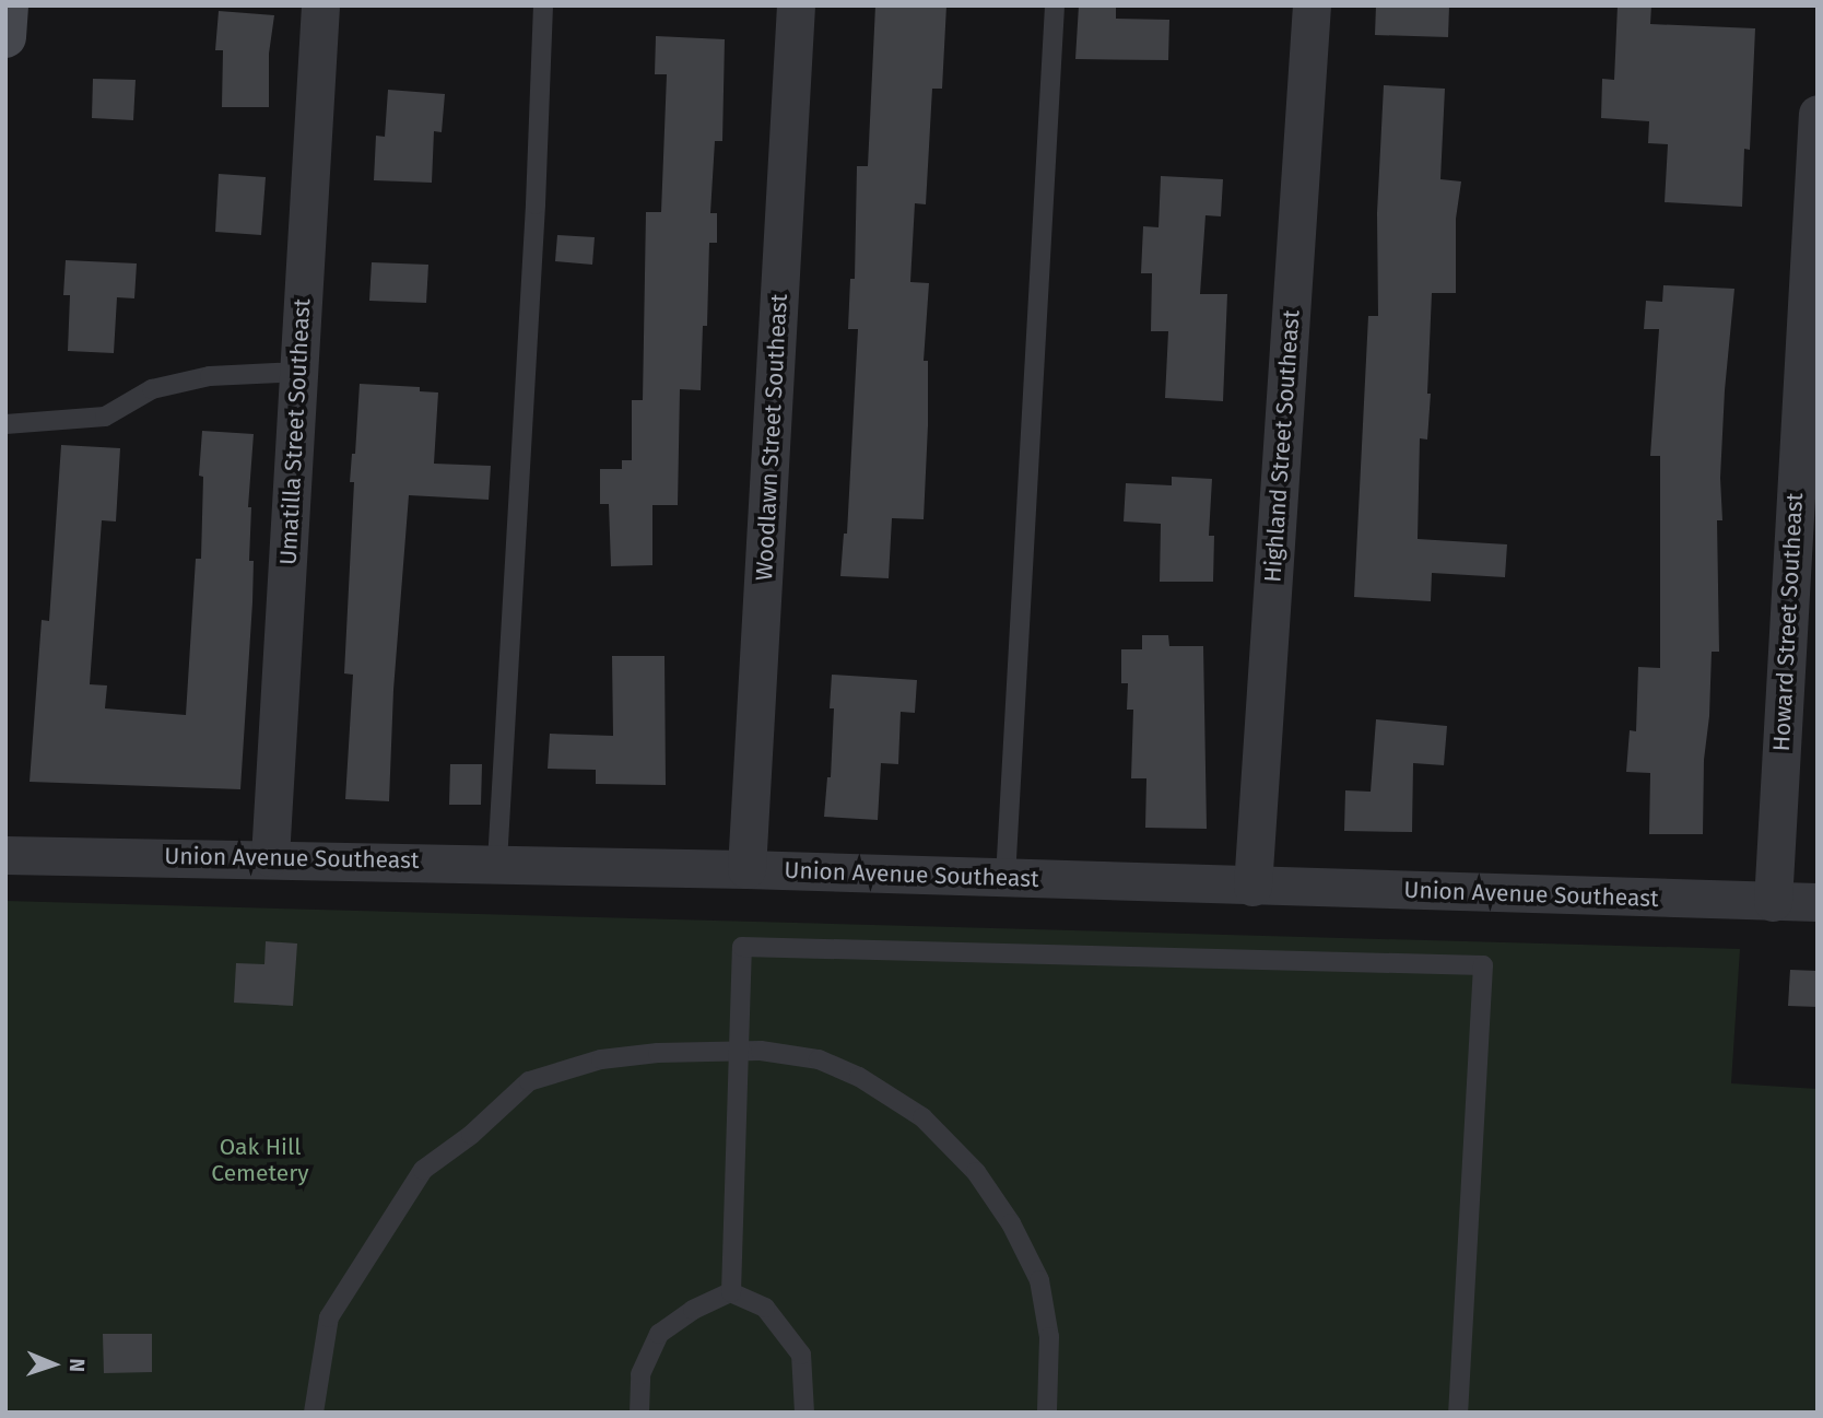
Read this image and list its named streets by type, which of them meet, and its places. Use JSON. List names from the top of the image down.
{
  "streets": {
    "street": [
      "Umatilla Street Southeast",
      "Woodlawn Street Southeast",
      "Highland Street Southeast",
      "Howard Street Southeast",
      "Union Avenue Southeast"
    ]
  },
  "crossings": [
    ["Umatilla Street Southeast", "Union Avenue Southeast"],
    ["Woodlawn Street Southeast", "Union Avenue Southeast"],
    ["Highland Street Southeast", "Union Avenue Southeast"],
    ["Howard Street Southeast", "Union Avenue Southeast"]
  ],
  "parks": ["Oak Hill Cemetery"],
  "north": "right"
}
